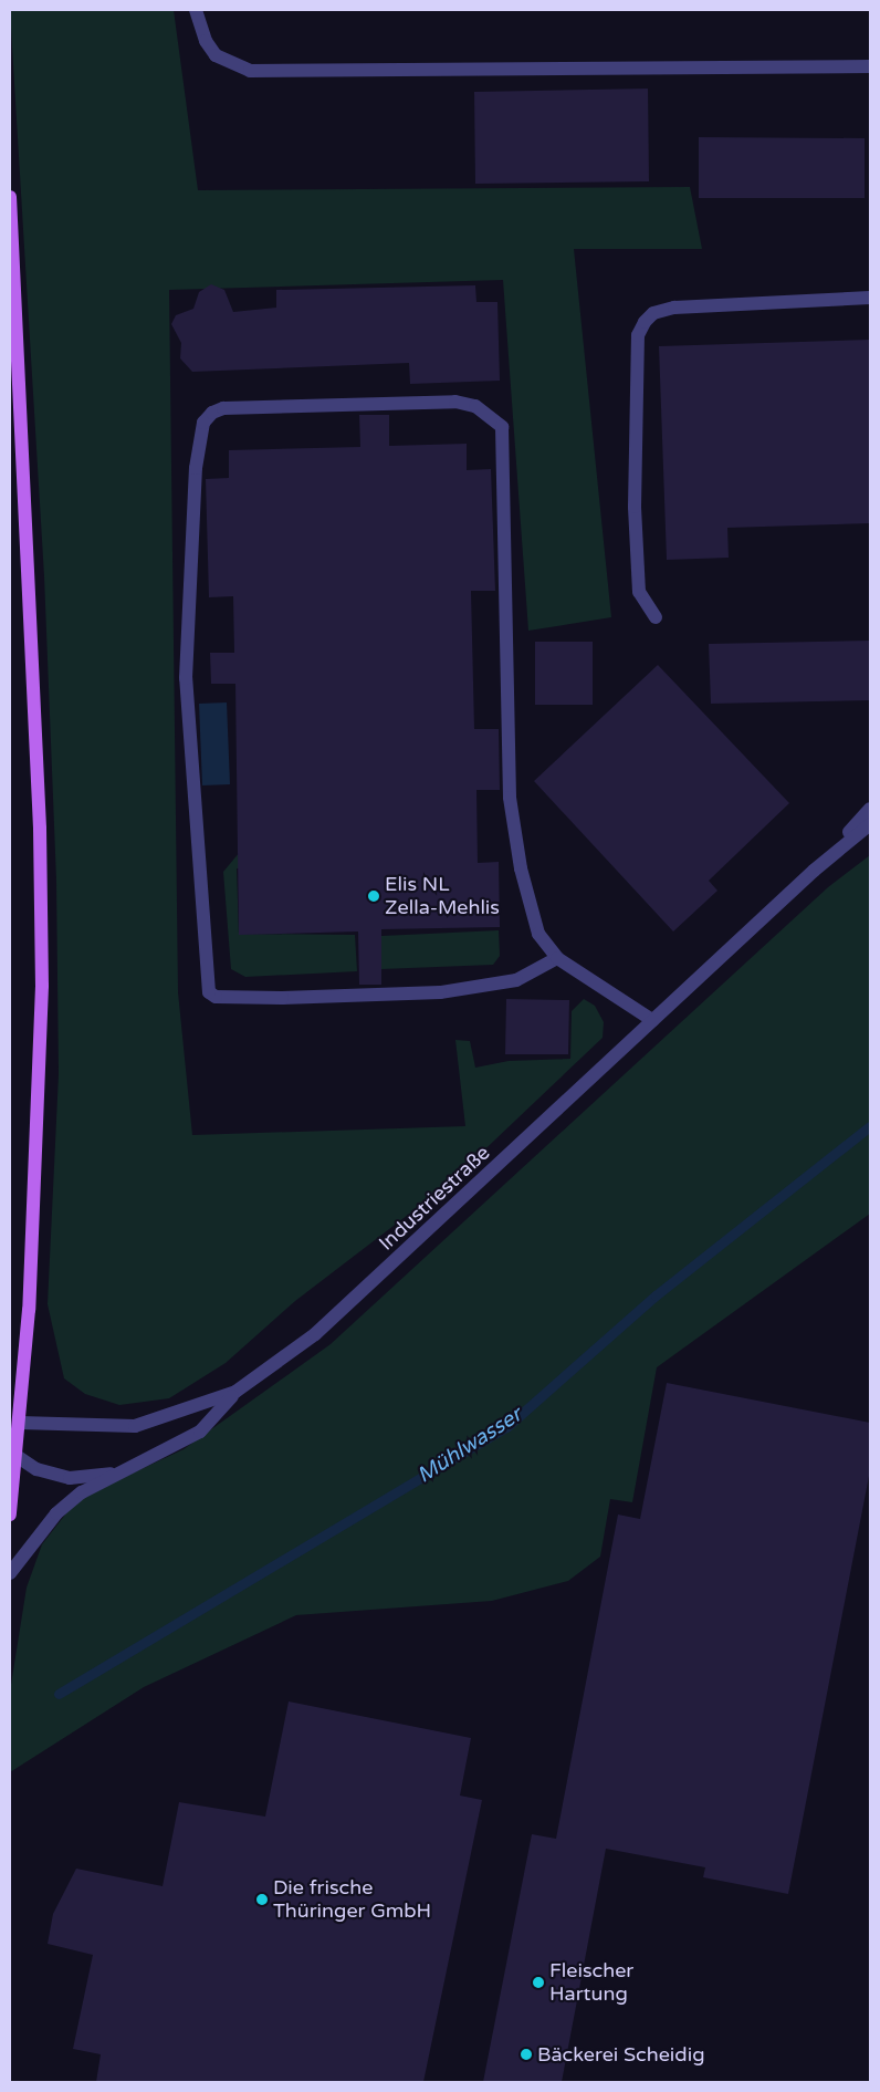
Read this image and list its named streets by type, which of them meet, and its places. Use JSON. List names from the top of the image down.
{
  "streets": {
    "street": ["Industriestraße"]
  },
  "water": ["Mühlwasser"],
  "places": [
    "Elis NL Zella-Mehlis",
    "Die frische Thüringer GmbH",
    "Fleischer Hartung",
    "Bäckerei Scheidig"
  ]
}
